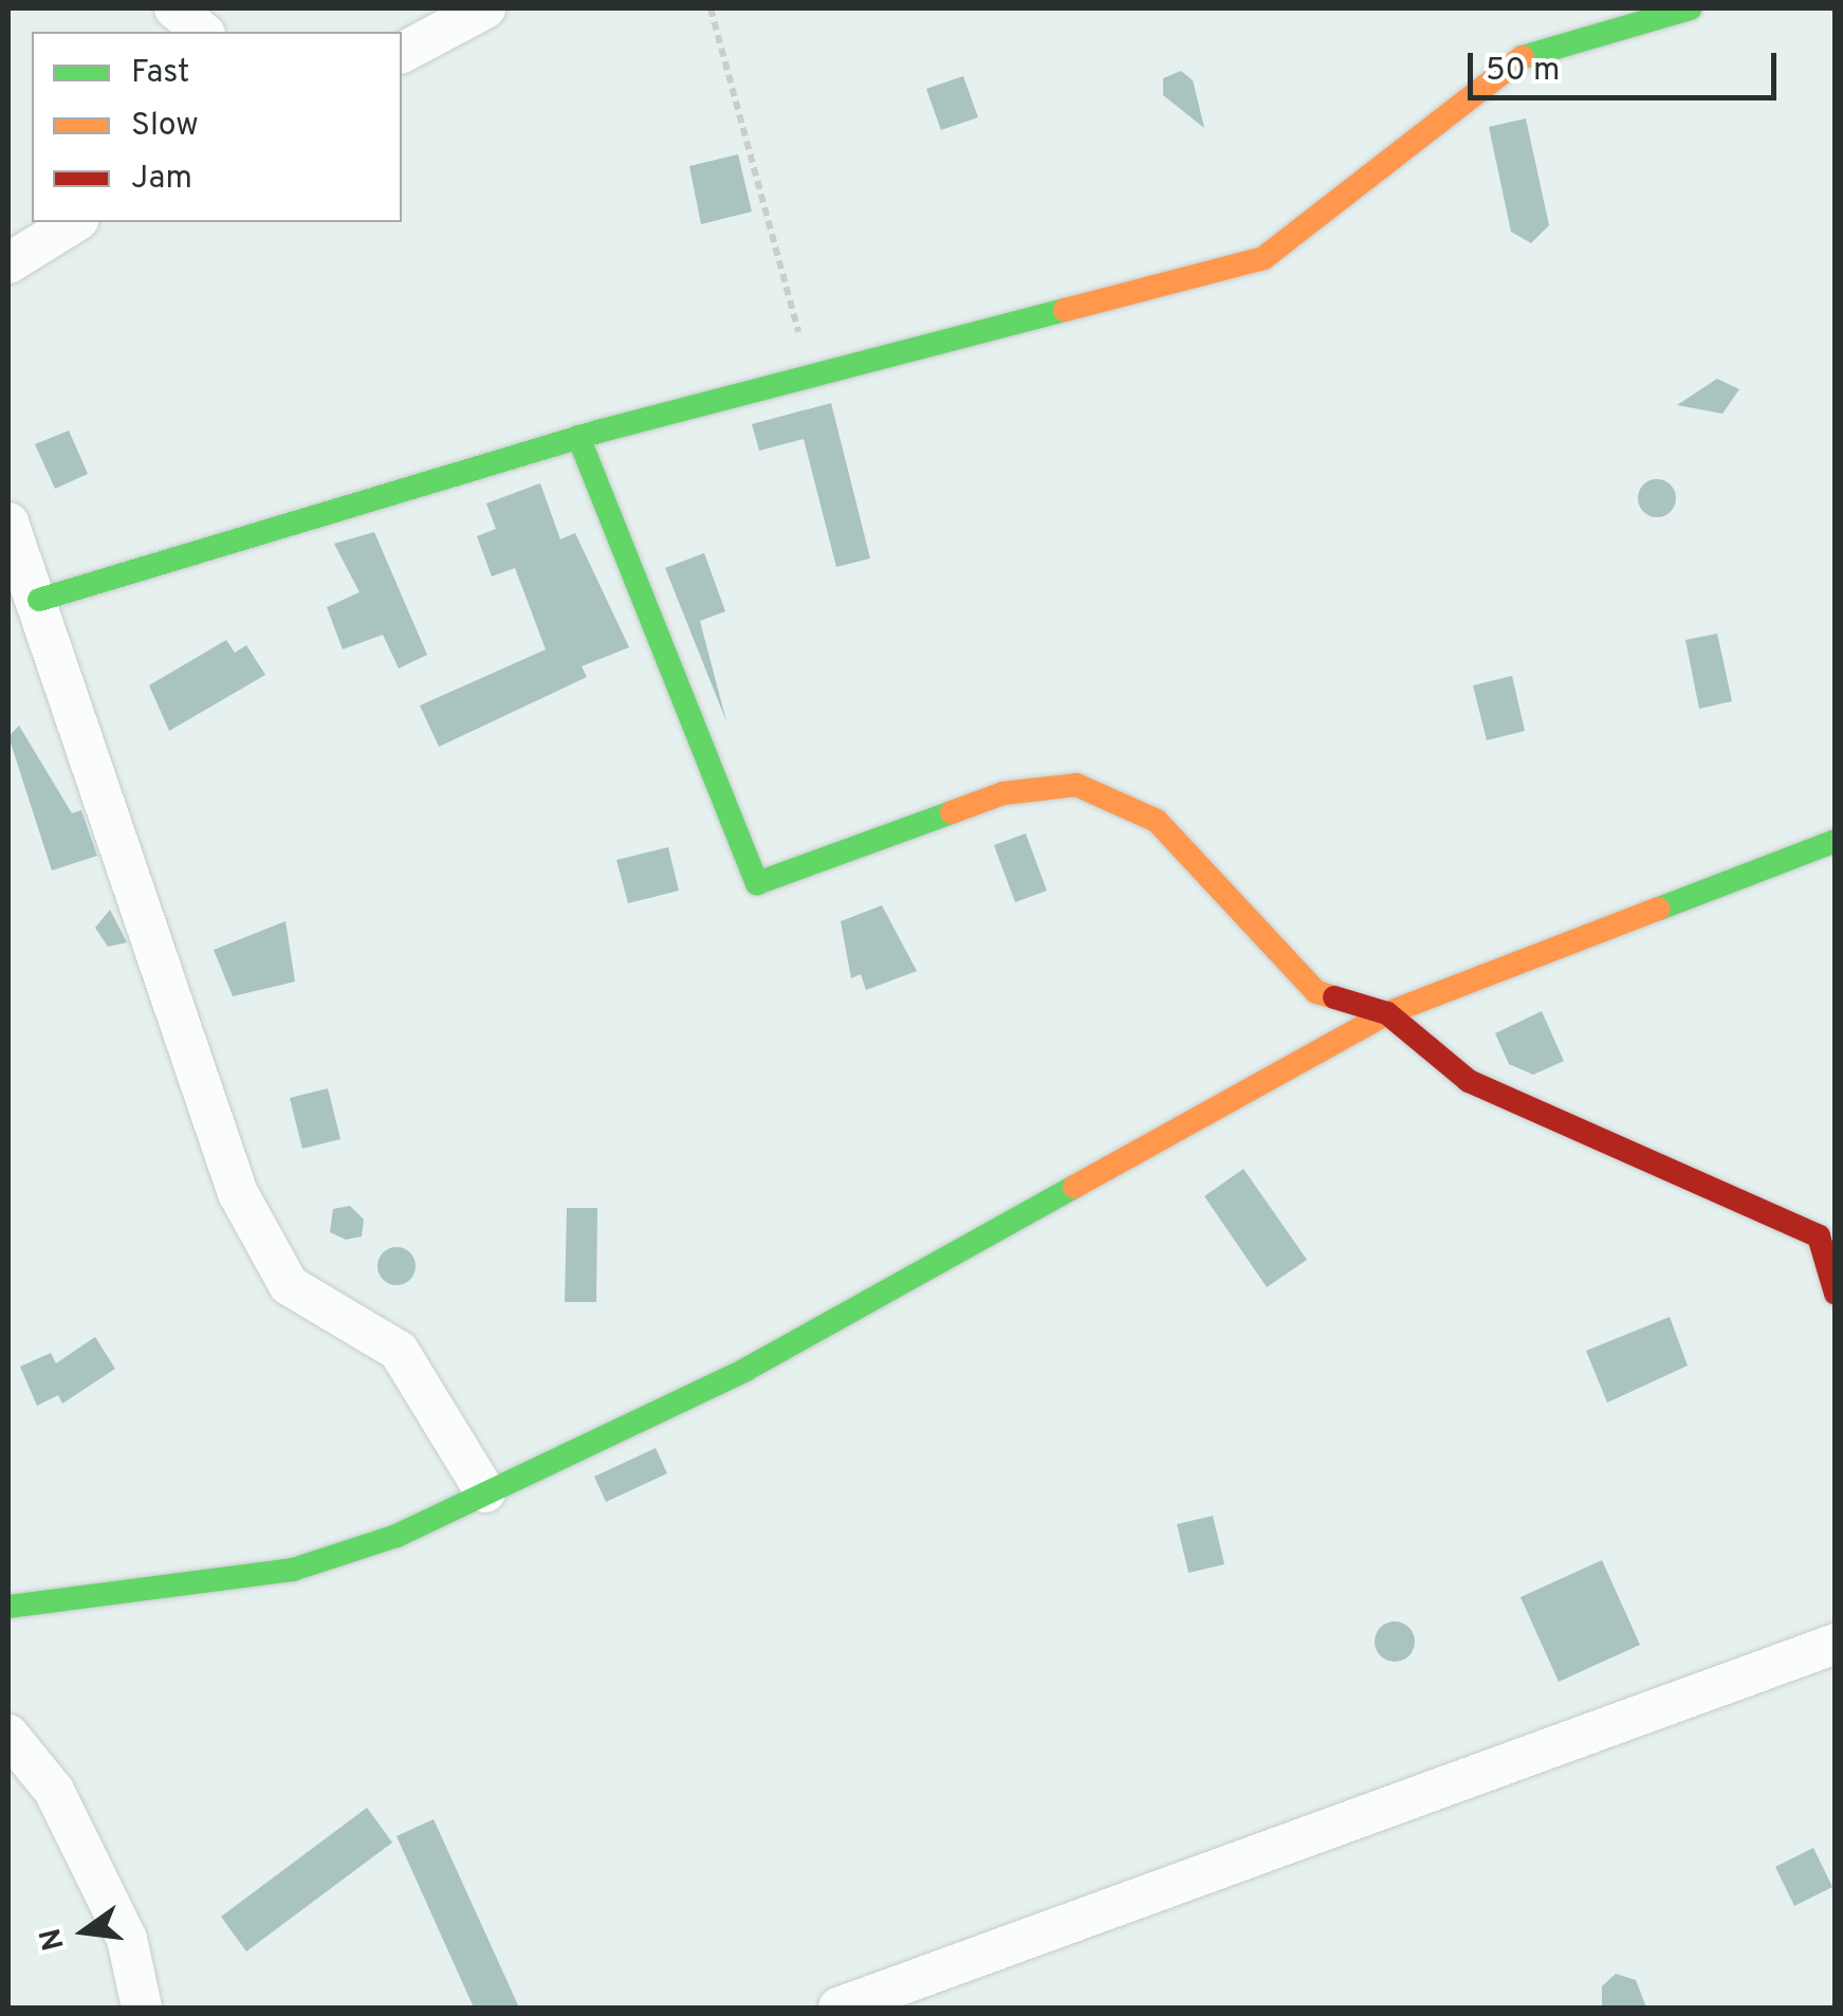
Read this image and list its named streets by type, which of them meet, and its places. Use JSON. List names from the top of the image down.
{
  "legend": ["Fast", "Slow", "Jam"],
  "scale_bar": "50 m",
  "north": "left"
}
